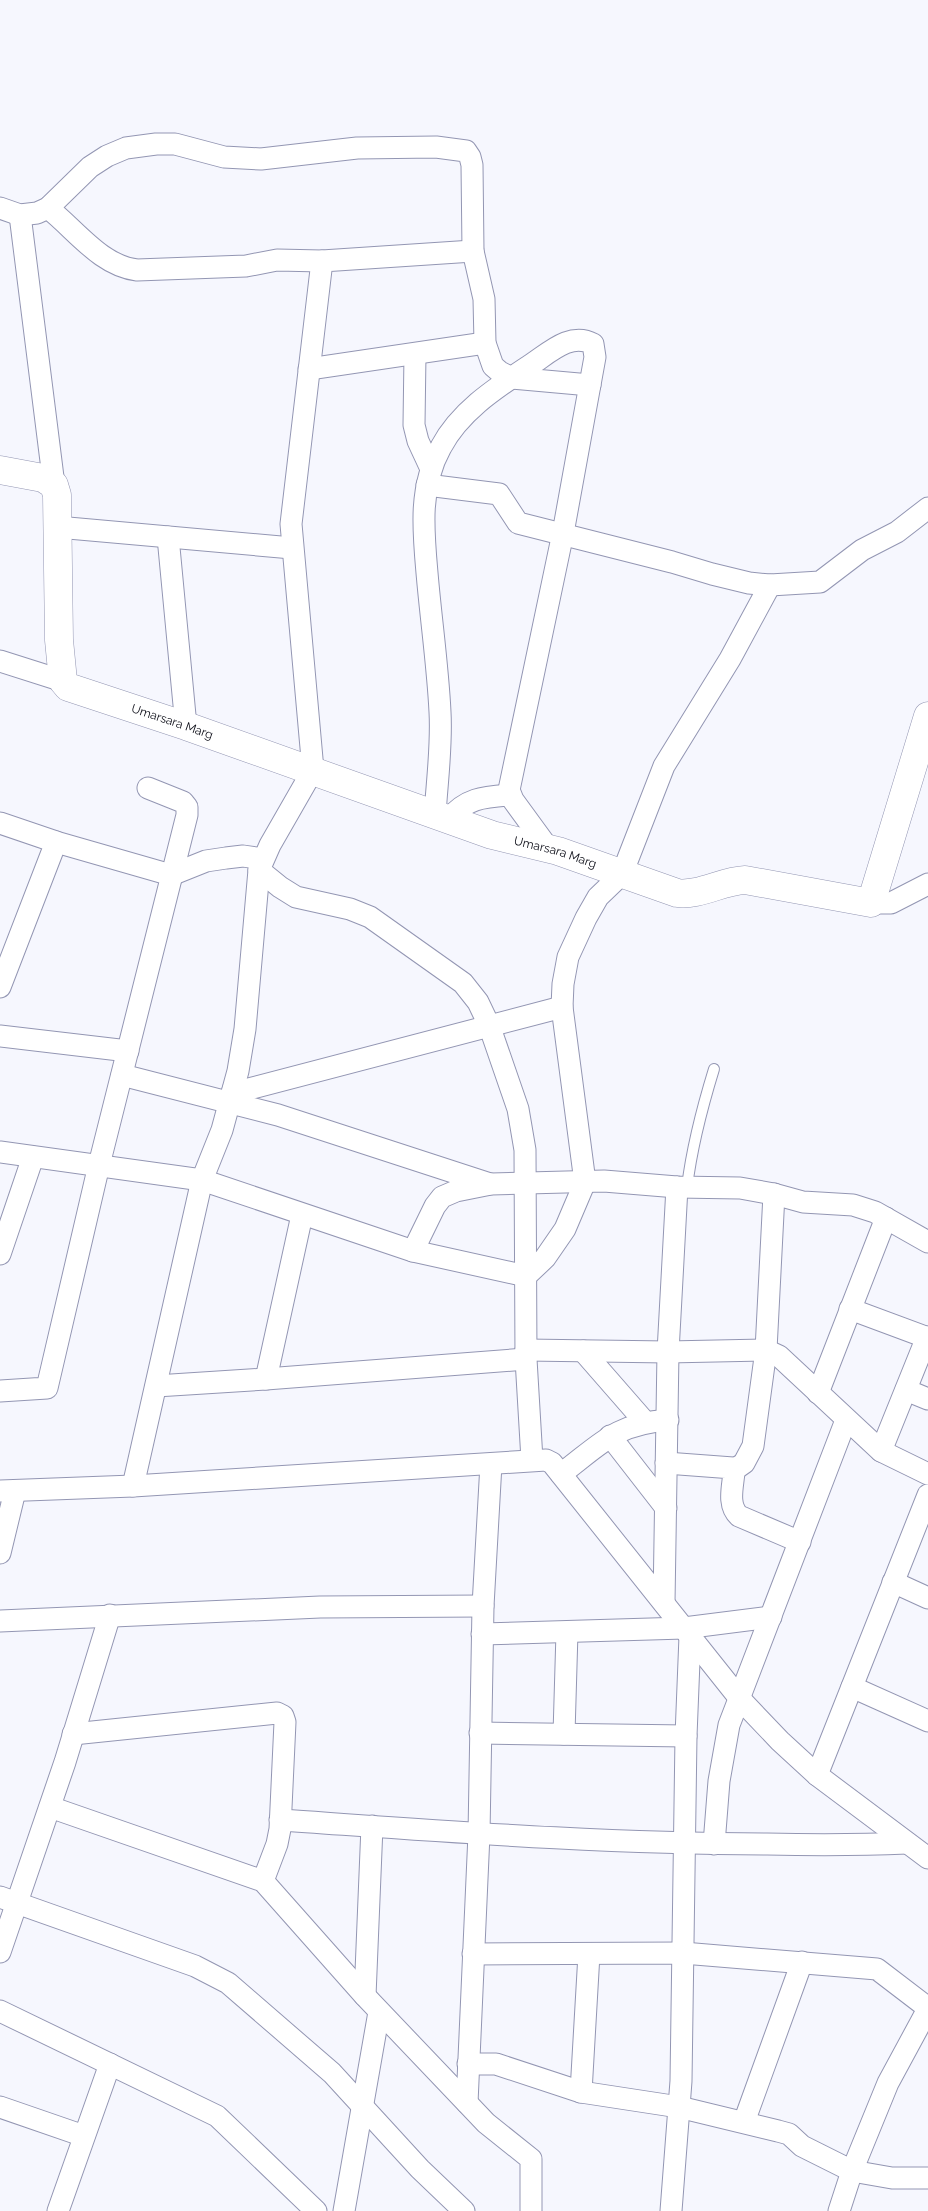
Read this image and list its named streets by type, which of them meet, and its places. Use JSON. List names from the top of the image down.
{
  "streets": {
    "street": ["Umarsara Marg"]
  }
}
